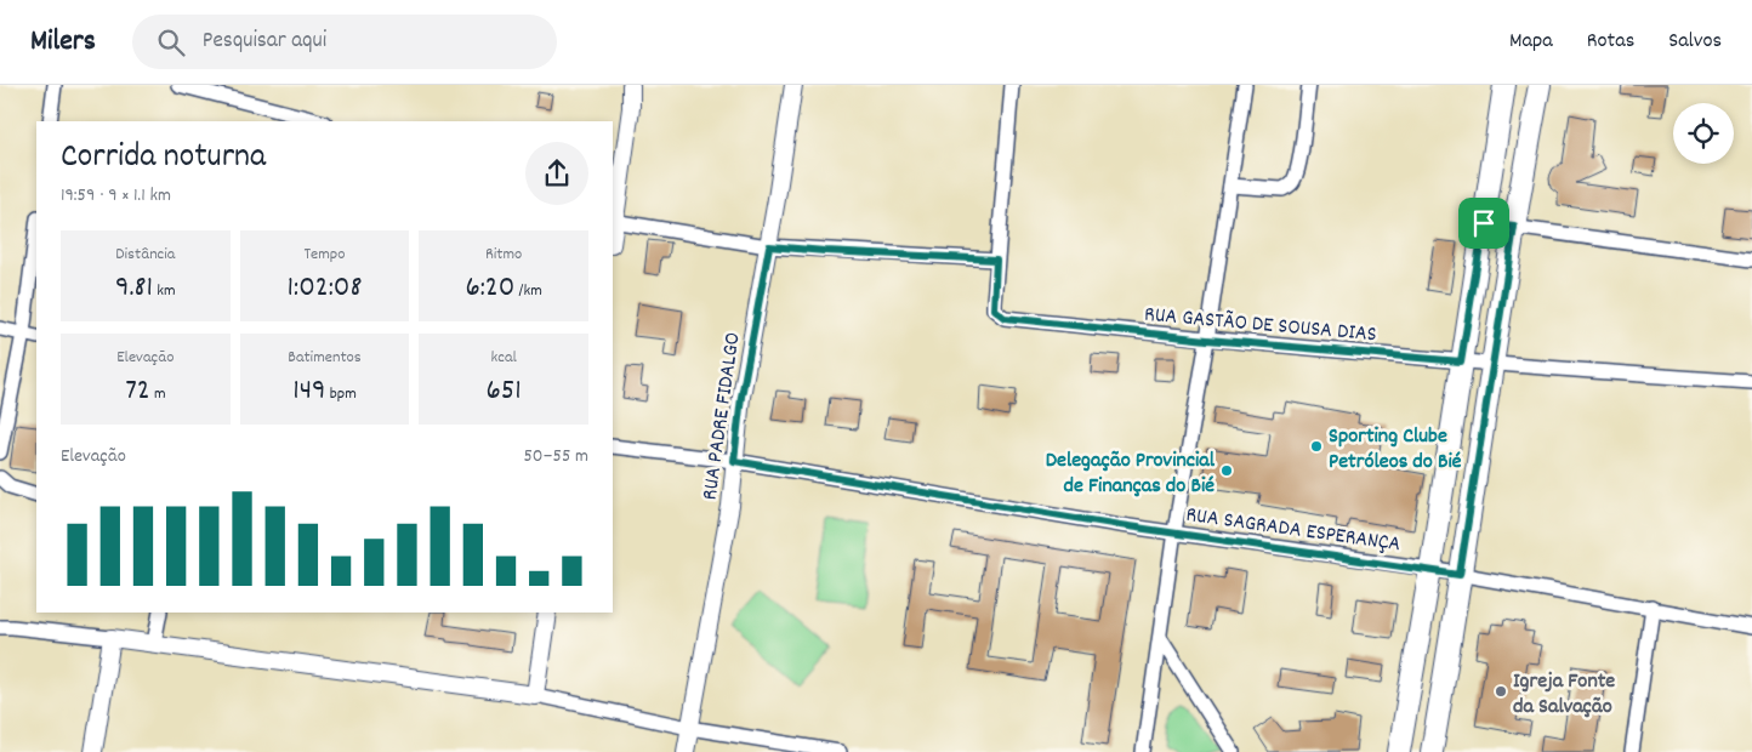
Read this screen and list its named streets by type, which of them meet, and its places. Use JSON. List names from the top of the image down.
{
  "streets": {
    "street": ["RUA GASTÃO DE SOUSA DIAS", "RUA PADRE FIDALGO", "RUA SAGRADA ESPERANÇA"]
  },
  "crossings": [
    ["RUA PADRE FIDALGO", "RUA SAGRADA ESPERANÇA"]
  ],
  "places": ["Sporting Clube Petróleos do Bié", "Delegação Provincial de Finanças do Bié", "Igreja Fonte da Salvação"],
  "page": {
    "header": "Milers",
    "search": "Pesquisar aqui",
    "nav": ["Mapa", "Rotas", "Salvos"],
    "heading": ["Corrida noturna", "19:59 · 9 × 1.1 km"],
    "stats": [
      ["Distância", "9.81 km"],
      ["Tempo", "1:02:08"],
      ["Ritmo", "6:20 /km"],
      ["Elevação", "72 m"],
      ["Batimentos", "149 bpm"],
      ["kcal", "651"]
    ],
    "chart": ["Elevação", "50–55 m"]
  }
}
